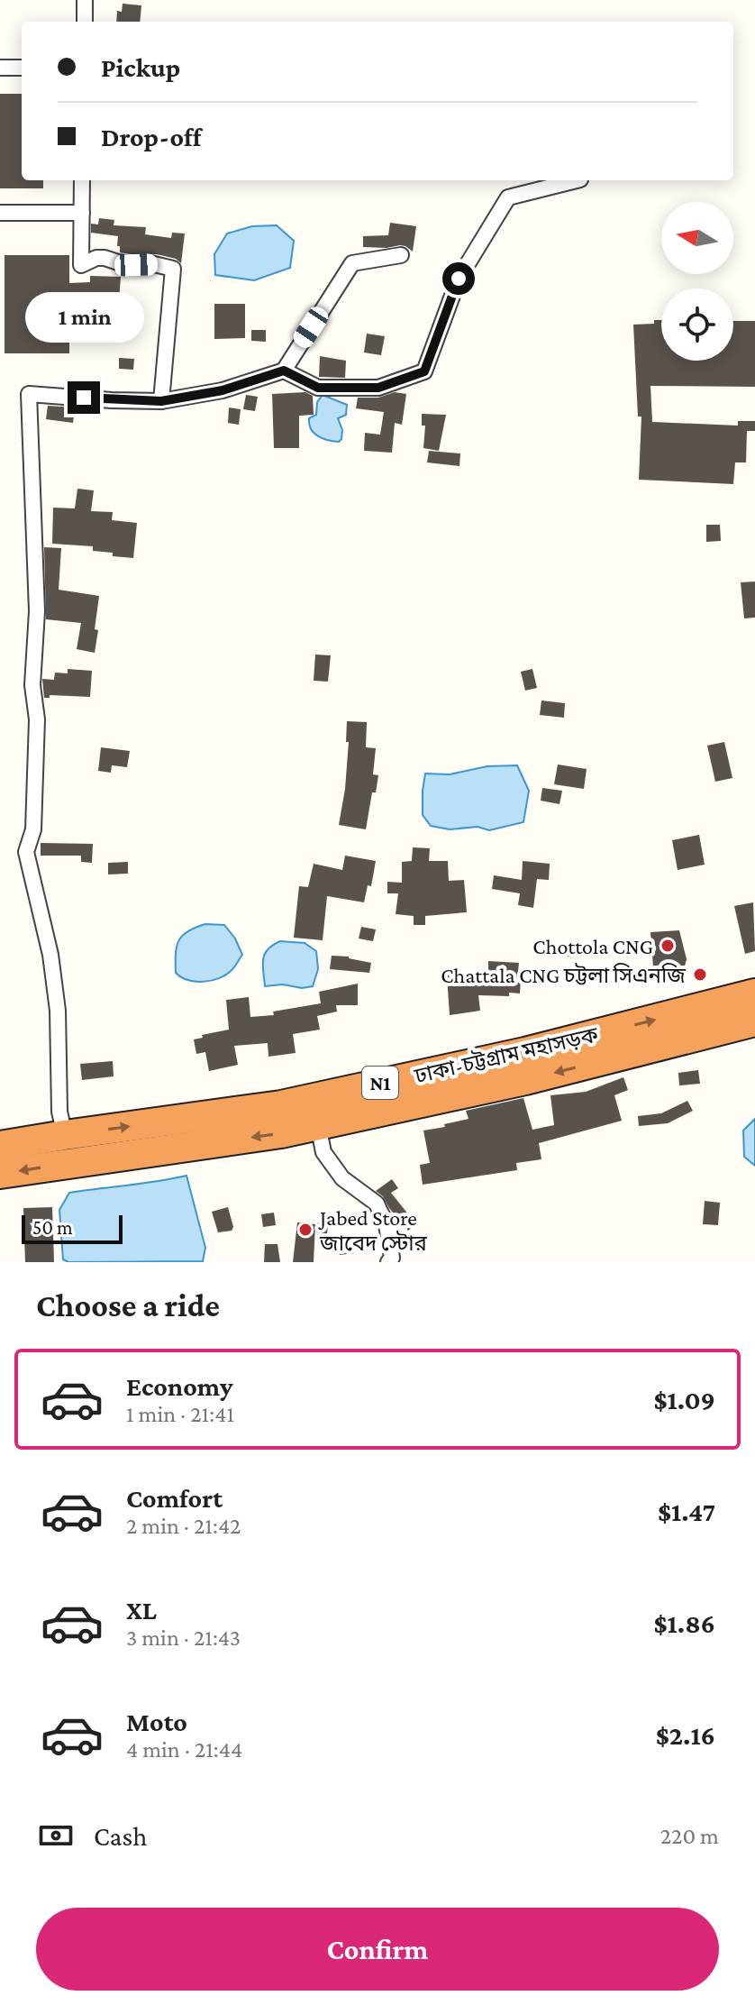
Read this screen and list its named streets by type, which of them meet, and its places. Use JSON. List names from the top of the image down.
{
  "streets": {
    "highway": ["ঢাকা-চট্টগ্রাম মহাসড়ক", "N1"]
  },
  "places": ["Chottola CNG", "Chattala CNG চট্টলা সিএনজি", "Jabed Store জাবেদ স্টোর"],
  "scale_bar": "50 m",
  "north": "left",
  "page": {
    "banner": ["Pickup", "Drop-off"],
    "bubble": "1 min",
    "scale": "50 m",
    "heading": "Choose a ride",
    "list": [
      {
        "name": "Economy",
        "note": "1 min · 21:41",
        "value": "$1.09"
      },
      {
        "name": "Comfort",
        "note": "2 min · 21:42",
        "value": "$1.47"
      },
      {
        "name": "XL",
        "note": "3 min · 21:43",
        "value": "$1.86"
      },
      {
        "name": "Moto",
        "note": "4 min · 21:44",
        "value": "$2.16"
      }
    ],
    "pay": ["Cash", "220 m"],
    "buttons": "Confirm"
  }
}
